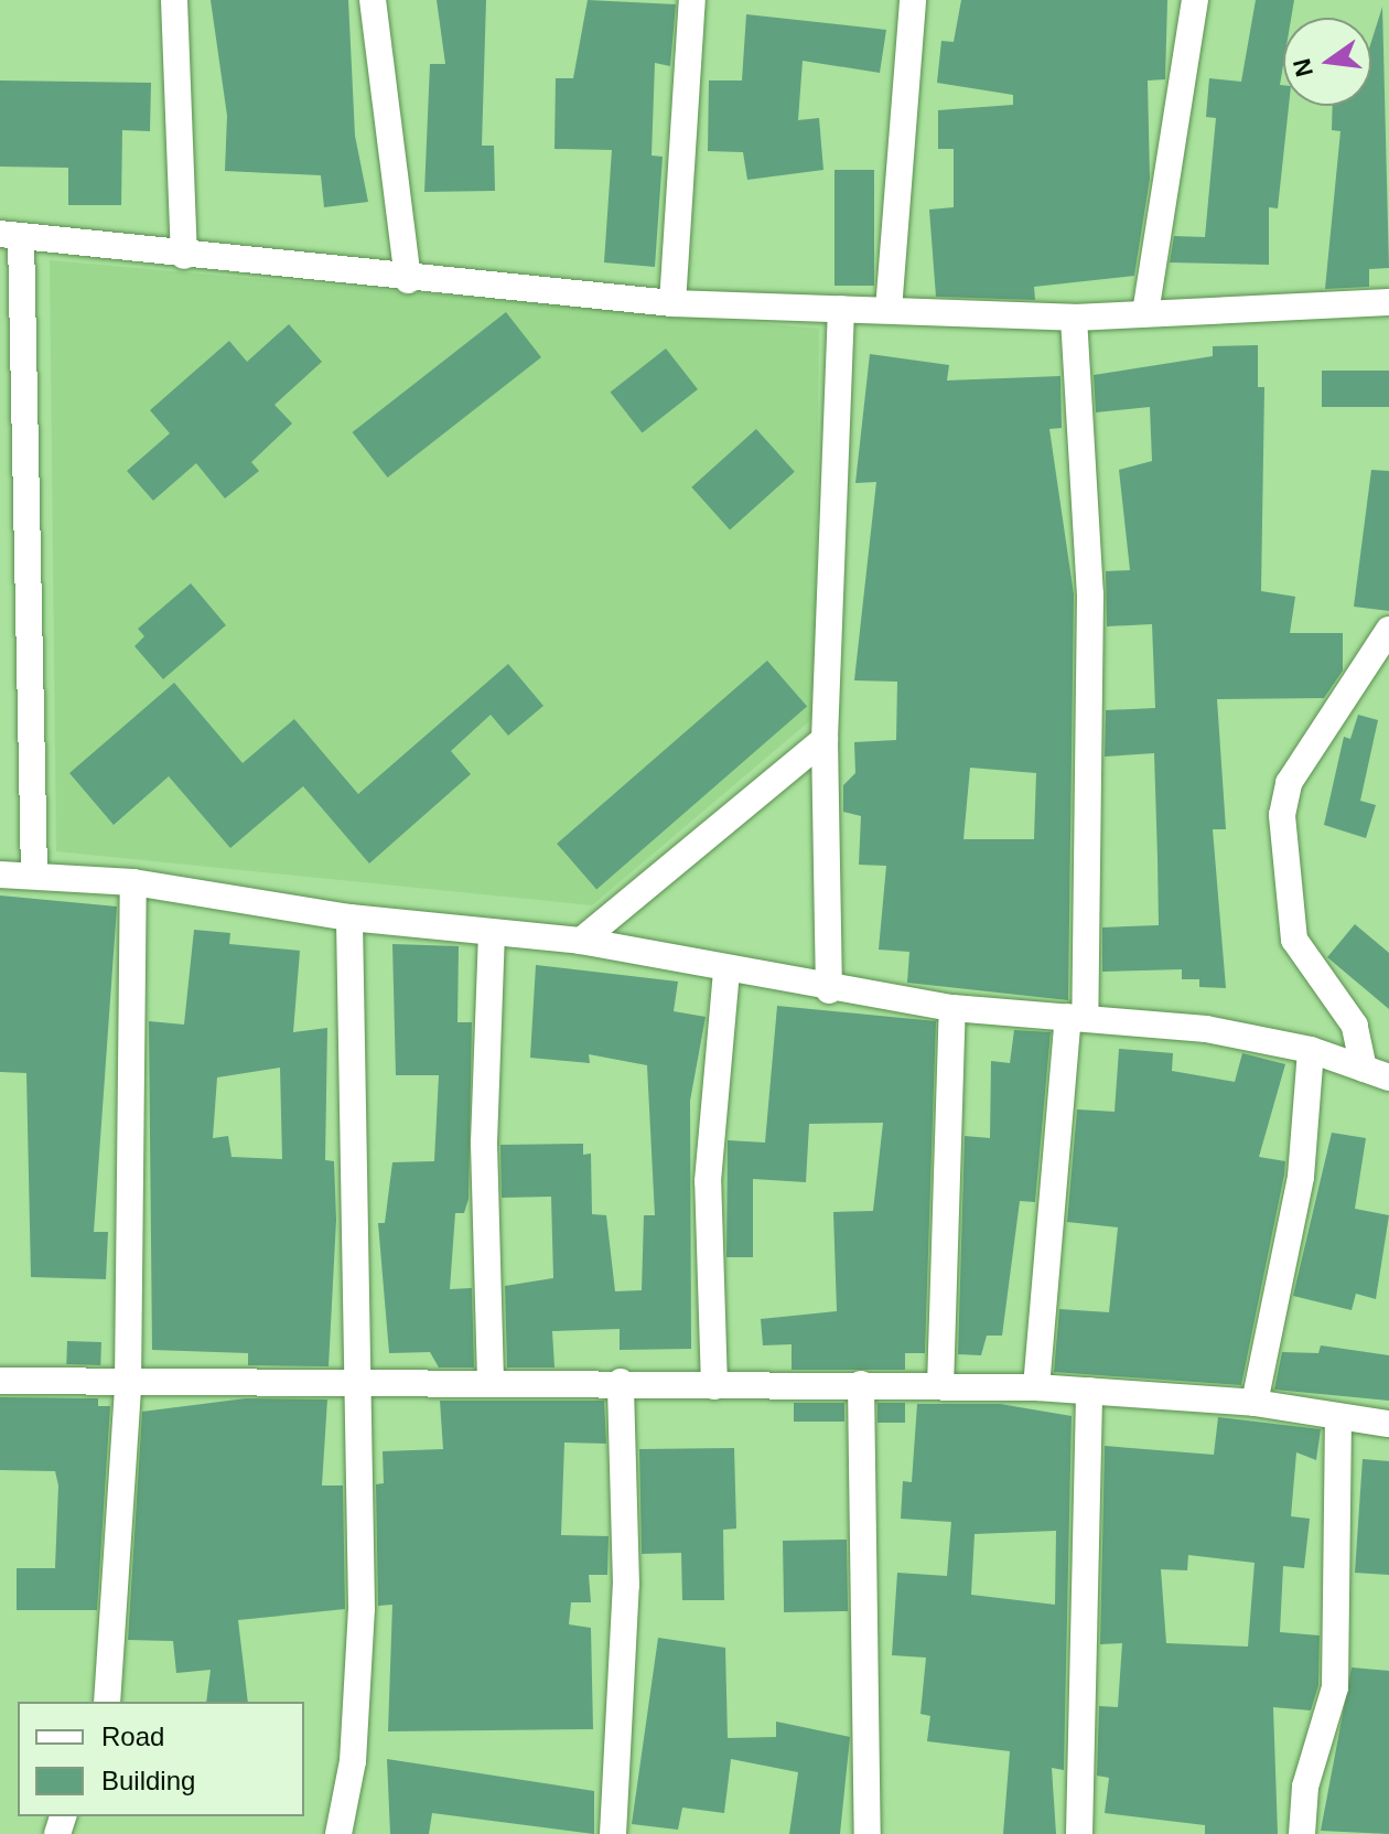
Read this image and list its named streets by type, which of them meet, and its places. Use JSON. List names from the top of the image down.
{
  "legend": ["Road", "Building"],
  "north": "left"
}
